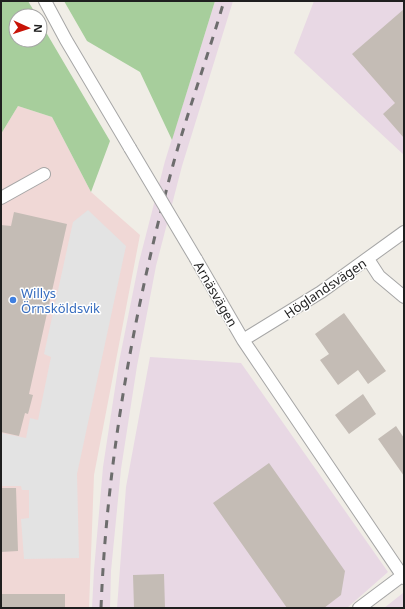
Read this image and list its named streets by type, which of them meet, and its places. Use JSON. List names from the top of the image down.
{
  "streets": {
    "street": ["Höglandsvägen", "Arnäsvägen"]
  },
  "crossings": [
    ["Höglandsvägen", "Arnäsvägen"]
  ],
  "places": ["Willys Örnsköldsvik"],
  "north": "right"
}
